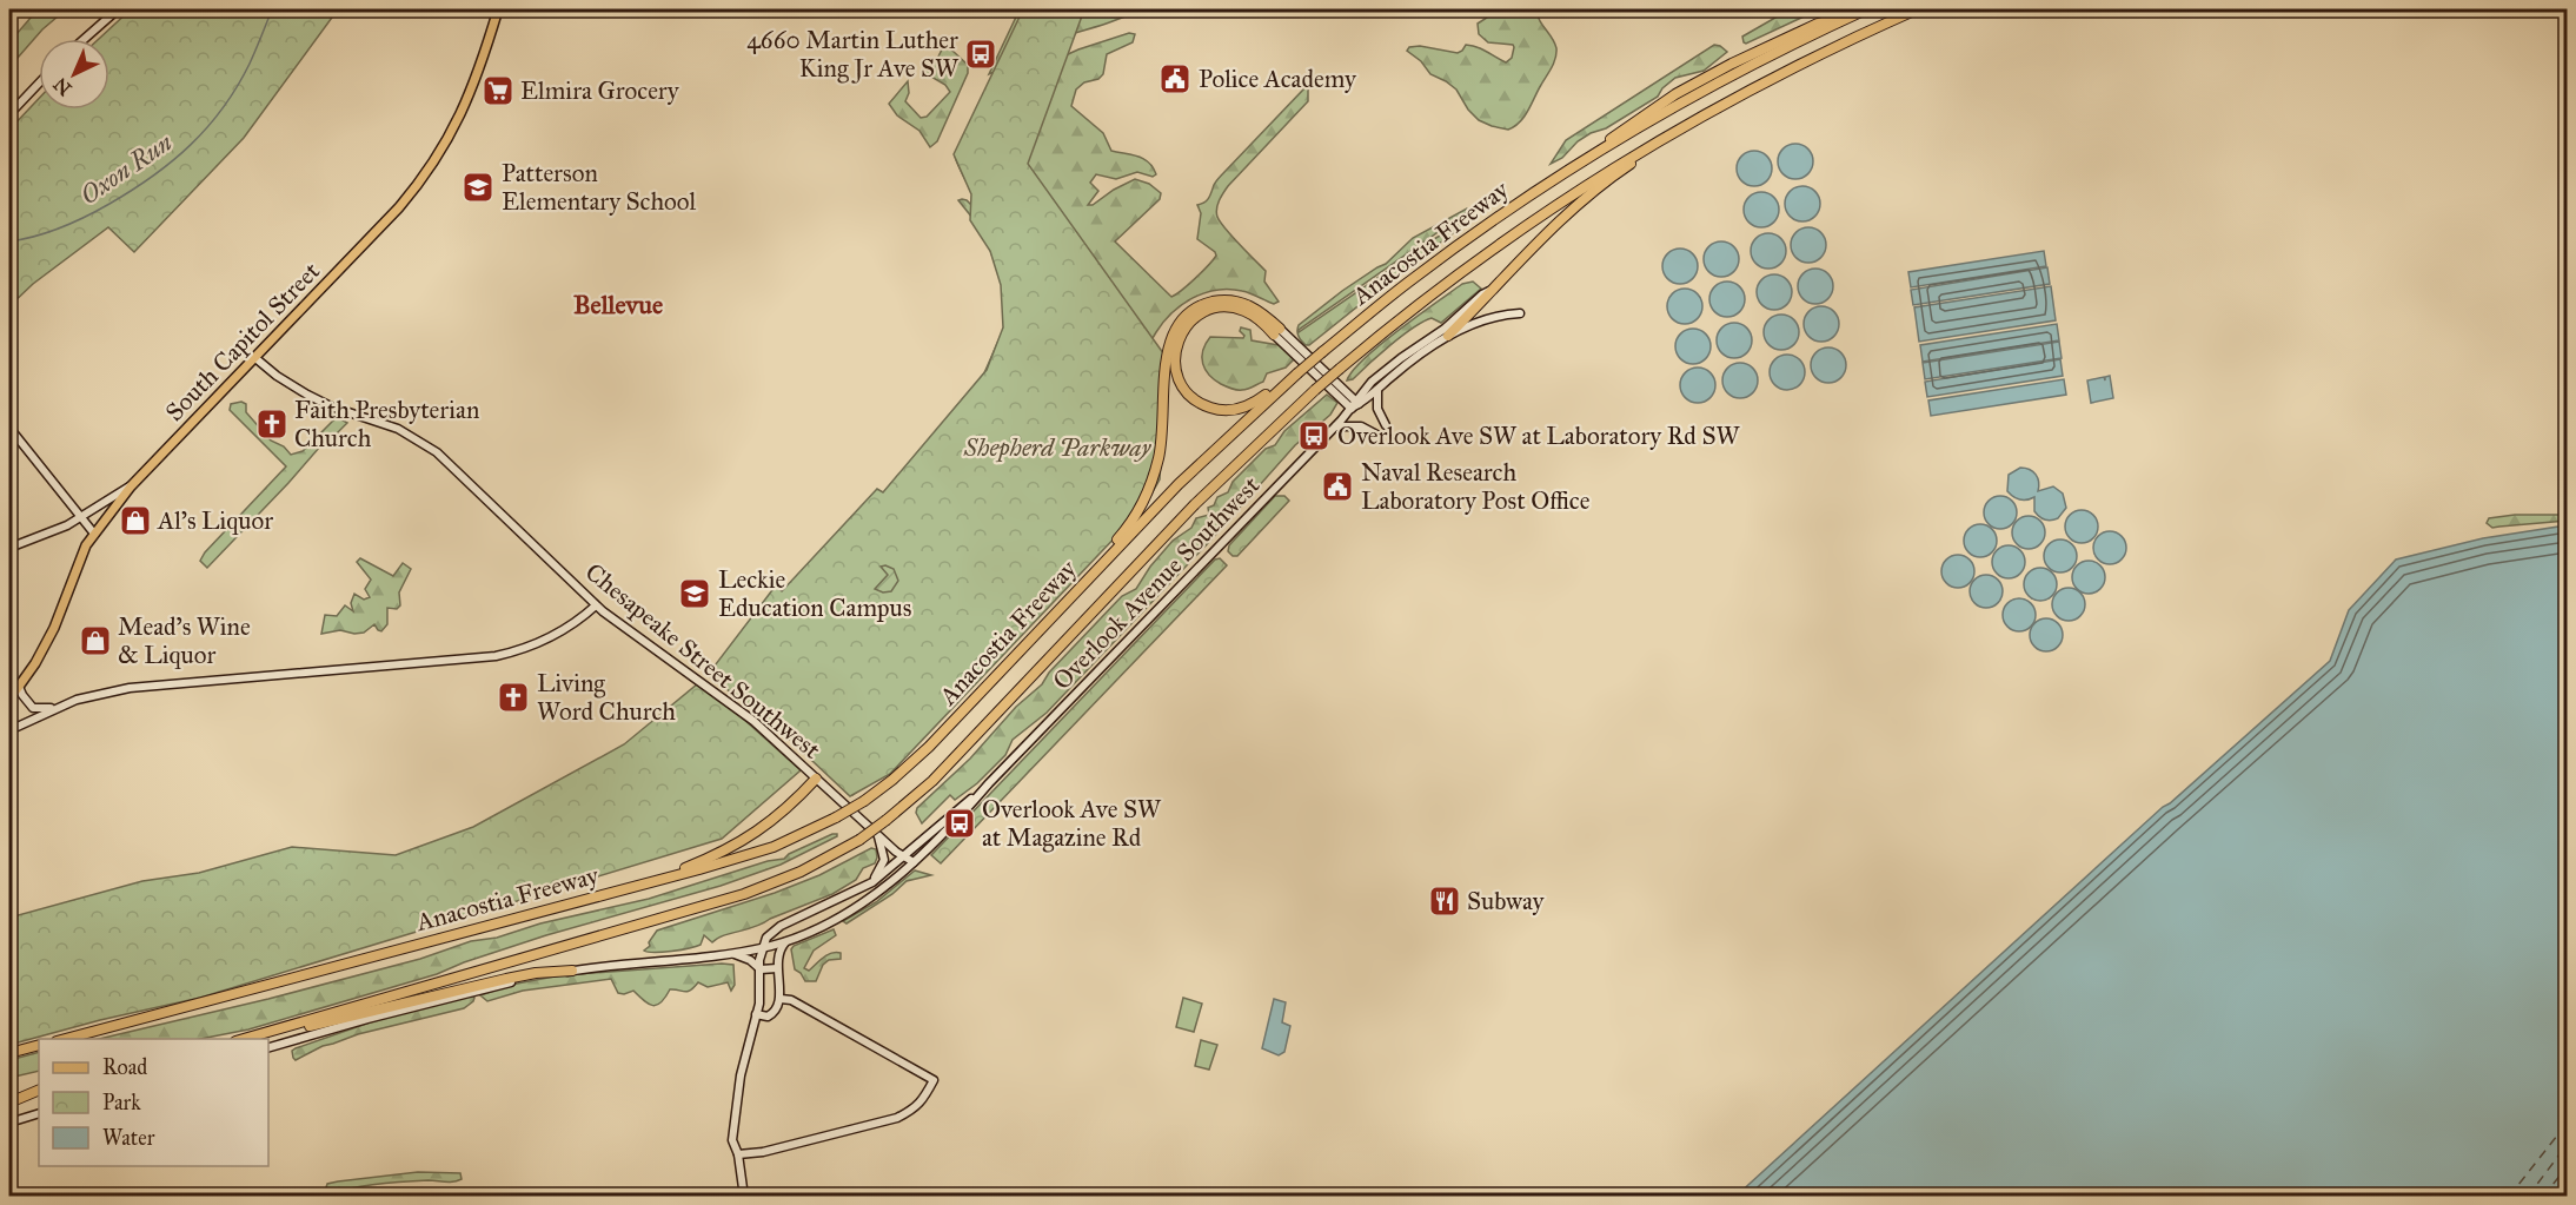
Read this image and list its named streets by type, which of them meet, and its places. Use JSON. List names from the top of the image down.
{
  "streets": {
    "highway": ["Anacostia Freeway"],
    "main road": ["South Capitol Street"],
    "street": ["Overlook Avenue Southwest", "Chesapeake Street Southwest"]
  },
  "crossings": [
    ["South Capitol Street", "Chesapeake Street Southwest"],
    ["Overlook Avenue Southwest", "Chesapeake Street Southwest"]
  ],
  "districts": ["Bellevue"],
  "water": ["Oxon Run"],
  "parks": ["Shepherd Parkway"],
  "places": {
    "bus stop": ["4660 Martin Luther King Jr Ave SW", "Overlook Ave SW at Laboratory Rd SW", "Overlook Ave SW at Magazine Rd"],
    "public building": ["Police Academy", "Naval Research Laboratory Post Office"],
    "supermarket": ["Elmira Grocery"],
    "school or university": ["Patterson Elementary School", "Leckie Education Campus"],
    "church": ["Faith Presbyterian Church", "Living Word Church"],
    "shop": ["Al's Liquor", "Mead's Wine & Liquor"],
    "restaurant": ["Subway"]
  },
  "legend": ["Road", "Park", "Water"],
  "north": "bottom left"
}
